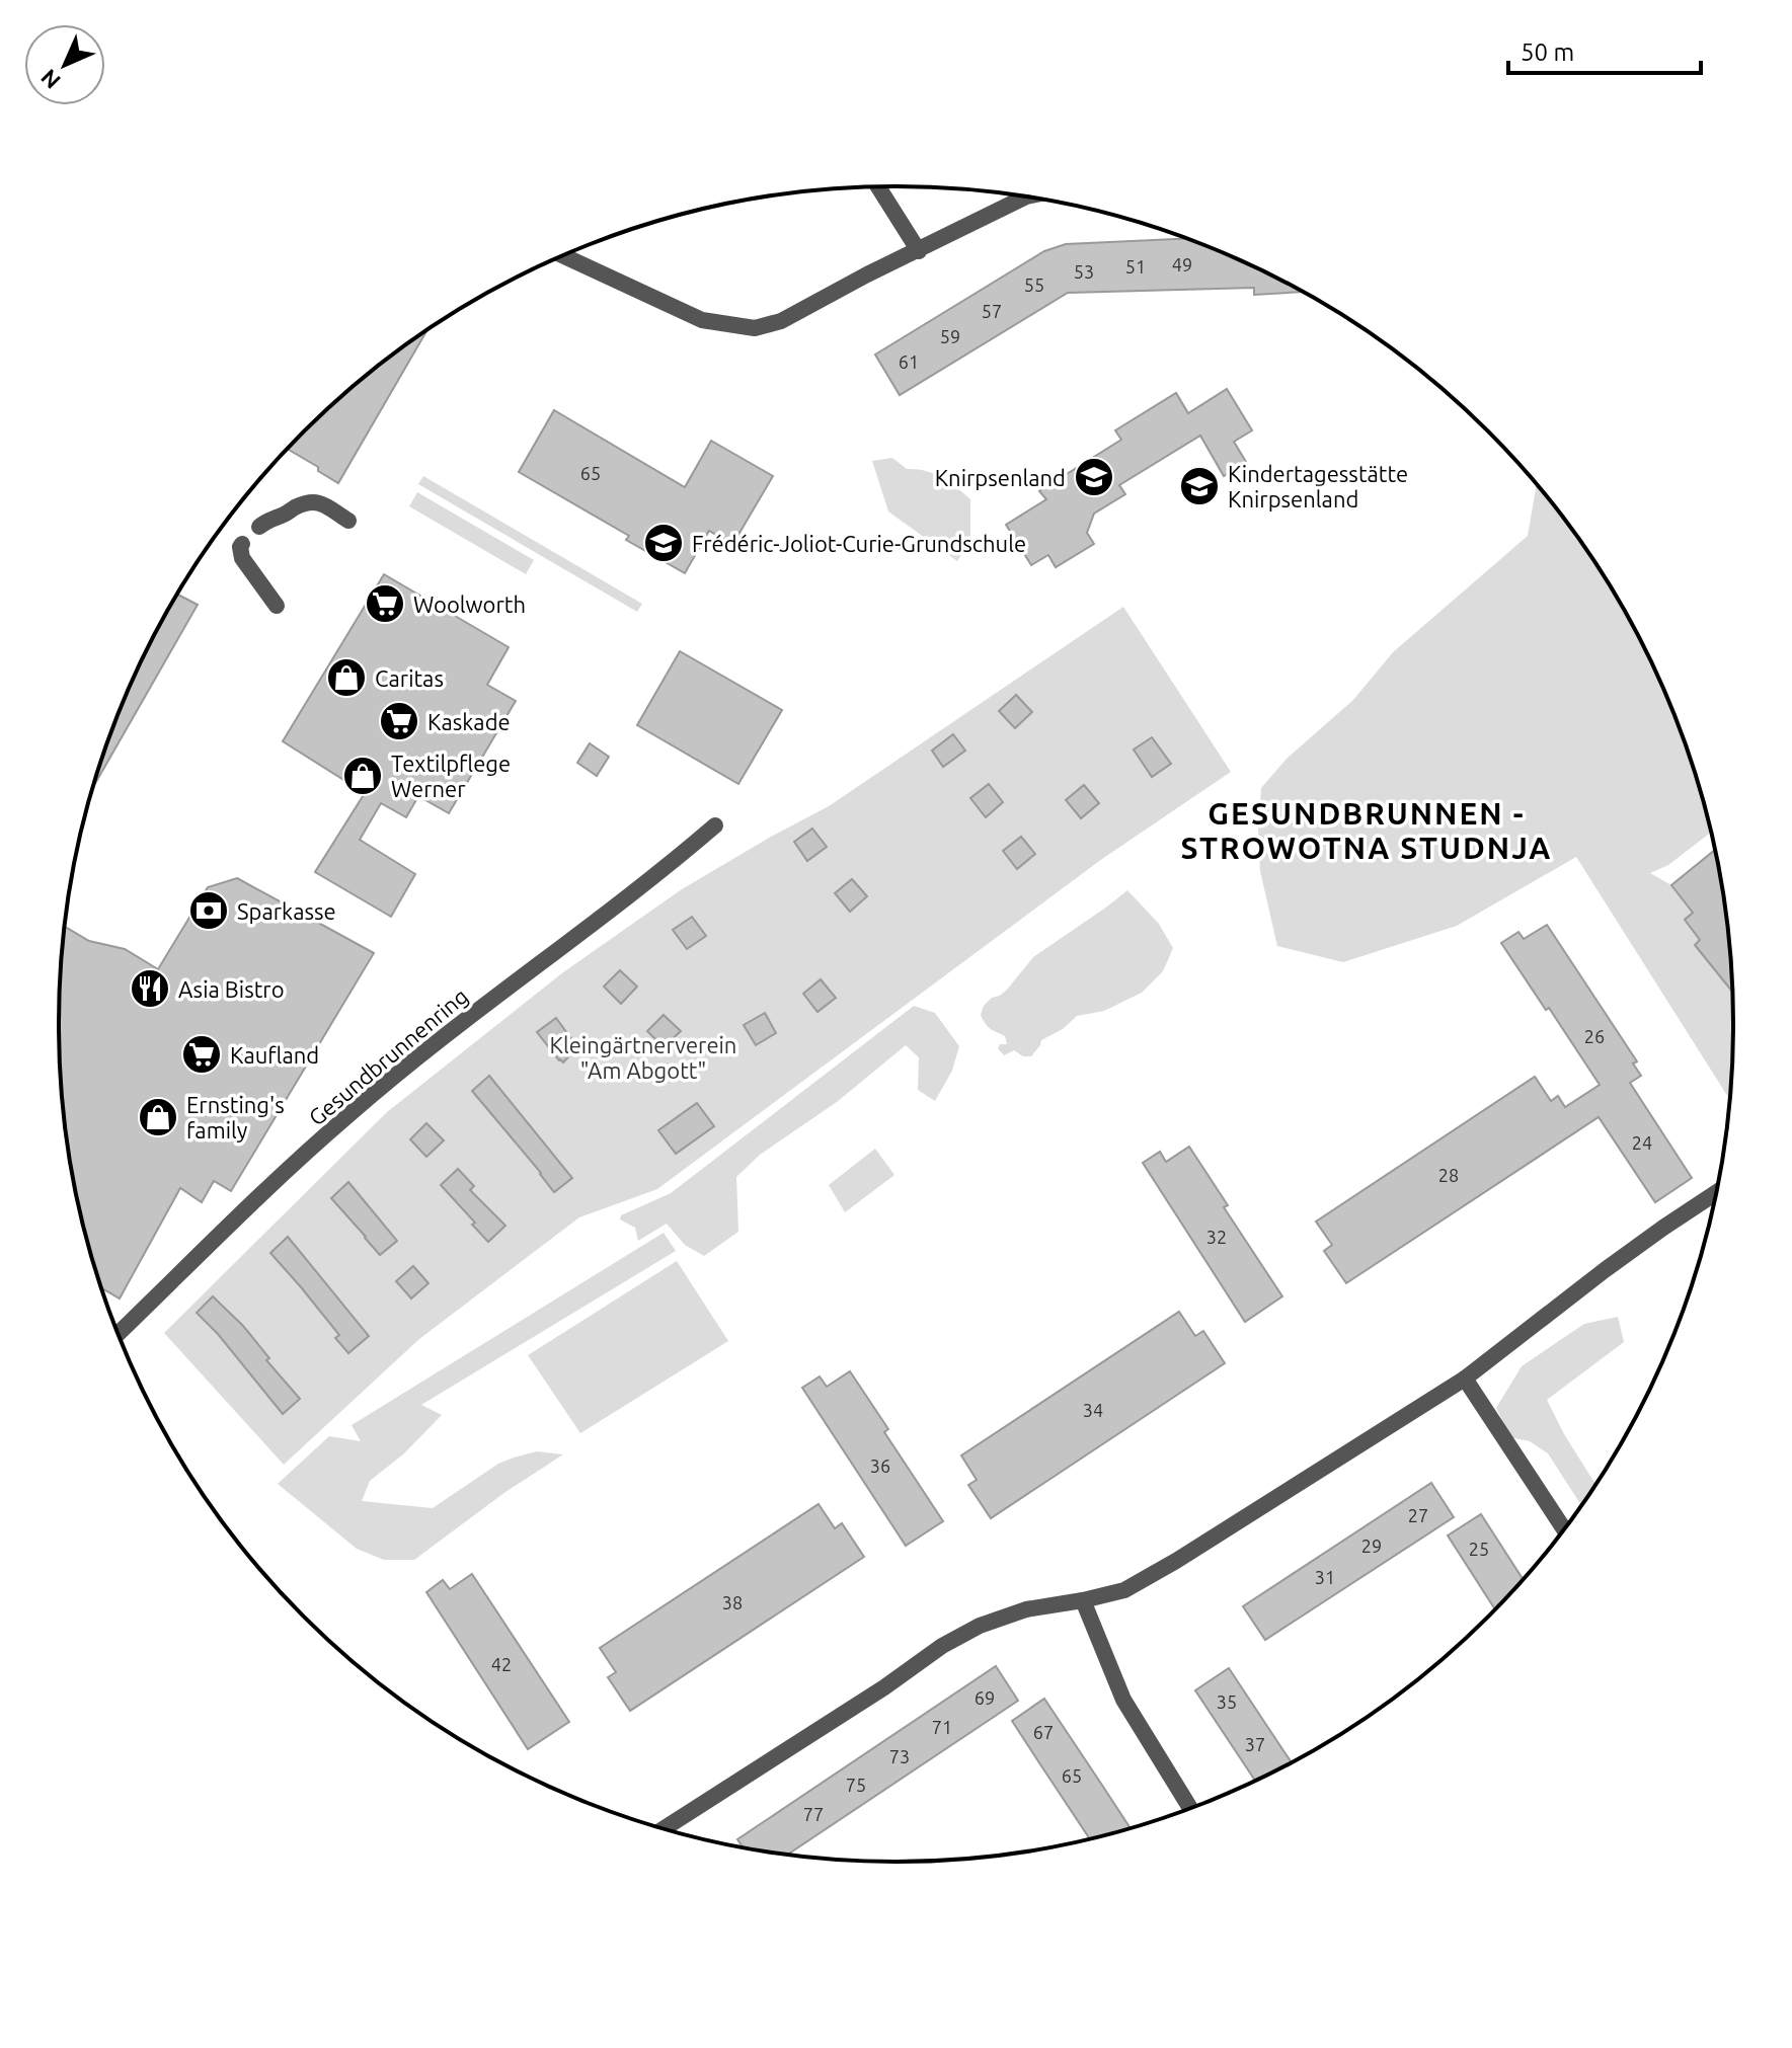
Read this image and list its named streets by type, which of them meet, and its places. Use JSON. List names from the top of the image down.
{
  "streets": {
    "street": ["Gesundbrunnenring"]
  },
  "districts": ["GESUNDBRUNNEN - STROWOTNA STUDNJA"],
  "parks": ["Kleingärtnerverein \"Am Abgott\""],
  "places": {
    "school or university": ["Knirpsenland", "Kindertagesstätte Knirpsenland", "Frédéric-Joliot-Curie-Grundschule"],
    "supermarket": ["Woolworth", "Kaskade", "Kaufland"],
    "shop": ["Caritas", "Textilpflege Werner", "Ernsting's family"],
    "bank": ["Sparkasse"],
    "restaurant": ["Asia Bistro"]
  },
  "house_numbers": [
    "49",
    "51",
    "53",
    "55",
    "57",
    "59",
    "61",
    "65",
    "26",
    "24",
    "28",
    "32",
    "34",
    "36",
    "27",
    "29",
    "25",
    "31",
    "38",
    "42",
    "69",
    "35",
    "71",
    "67",
    "37",
    "73",
    "65",
    "75",
    "77"
  ],
  "scale_bar": "50 m",
  "north": "bottom left"
}
